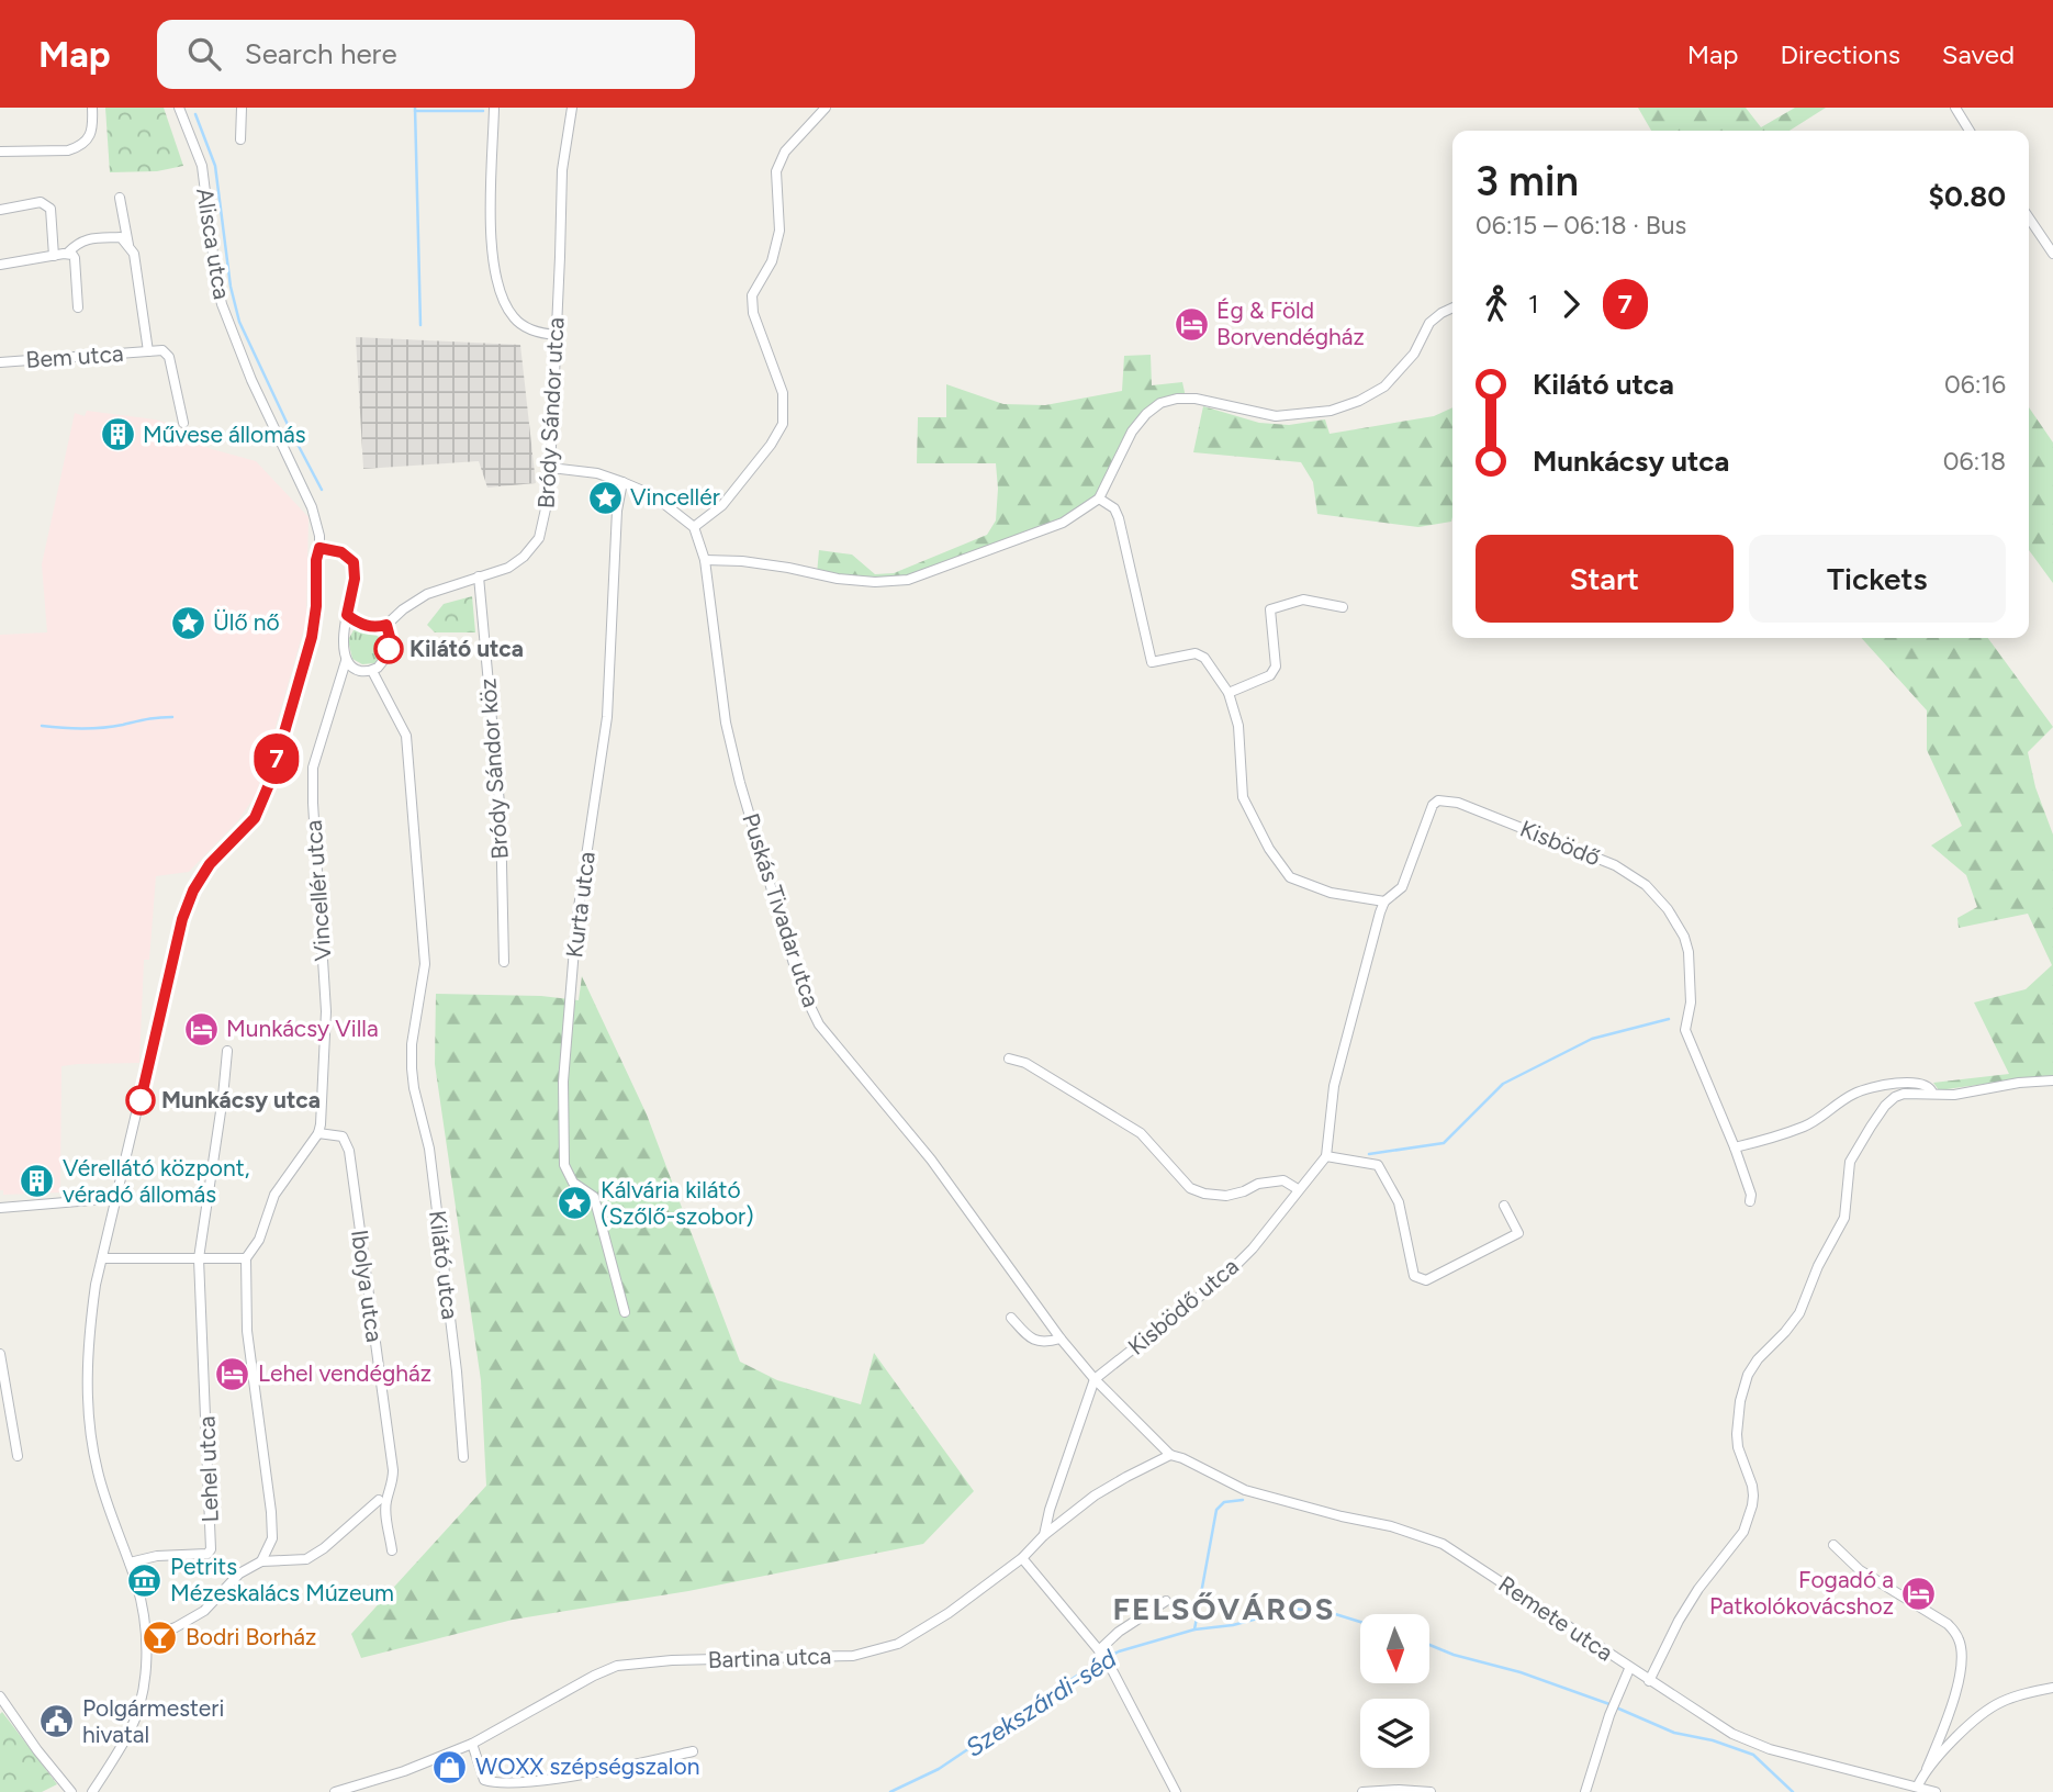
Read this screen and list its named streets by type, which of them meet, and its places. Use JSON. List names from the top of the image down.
{
  "streets": {
    "street": [
      "Alisca utca",
      "Bem utca",
      "Bródy Sándor utca",
      "Bródy Sándor köz",
      "Kisbödő",
      "Vincellér utca",
      "Kurta utca",
      "Puskás Tivadar utca",
      "Kilátó utca",
      "Ibolya utca",
      "Kisbödő utca",
      "Lehel utca",
      "Remete utca",
      "Bartina utca"
    ]
  },
  "crossings": [
    ["Alisca utca", "Vincellér utca"],
    ["Alisca utca", "Lehel utca"],
    ["Bródy Sándor utca", "Bródy Sándor köz"],
    ["Kisbödő", "Kisbödő utca"],
    ["Vincellér utca", "Ibolya utca"],
    ["Puskás Tivadar utca", "Kisbödő utca"],
    ["Puskás Tivadar utca", "Remete utca"],
    ["Puskás Tivadar utca", "Bartina utca"],
    ["Remete utca", "Bartina utca"]
  ],
  "districts": ["FELSŐVÁROS"],
  "water": ["Szekszárdi-séd"],
  "places": {
    "hotel": [
      "Ég & Föld Borvendégház",
      "Munkácsy Villa",
      "Lehel vendégház",
      "Fogadó a Patkolókovácshoz"
    ],
    "building": ["Művese állomás", "Vérellátó központ, véradó állomás"],
    "place": ["Vincellér", "Ülő nő", "Kálvária kilátó (Szőlő-szobor)"],
    "other": ["Kilátó utca", "Munkácsy utca"],
    "museum": ["Petrits Mézeskalács Múzeum"],
    "bar": ["Bodri Borház"],
    "public building": ["Polgármesteri hivatal"],
    "shop": ["WOXX szépségszalon"]
  },
  "lines": ["bus line 7"],
  "north": "bottom",
  "page": {
    "header": "Map",
    "search": "Search here",
    "nav": ["Map", "Directions", "Saved"],
    "on_map": "7",
    "heading": ["3 min", "06:15 – 06:18 · Bus", "$0.80"],
    "legs": ["1", "7"],
    "list": [
      {
        "name": "Kilátó utca",
        "value": "06:16"
      },
      {
        "name": "Munkácsy utca",
        "value": "06:18"
      }
    ],
    "buttons": ["Start", "Tickets"]
  }
}
